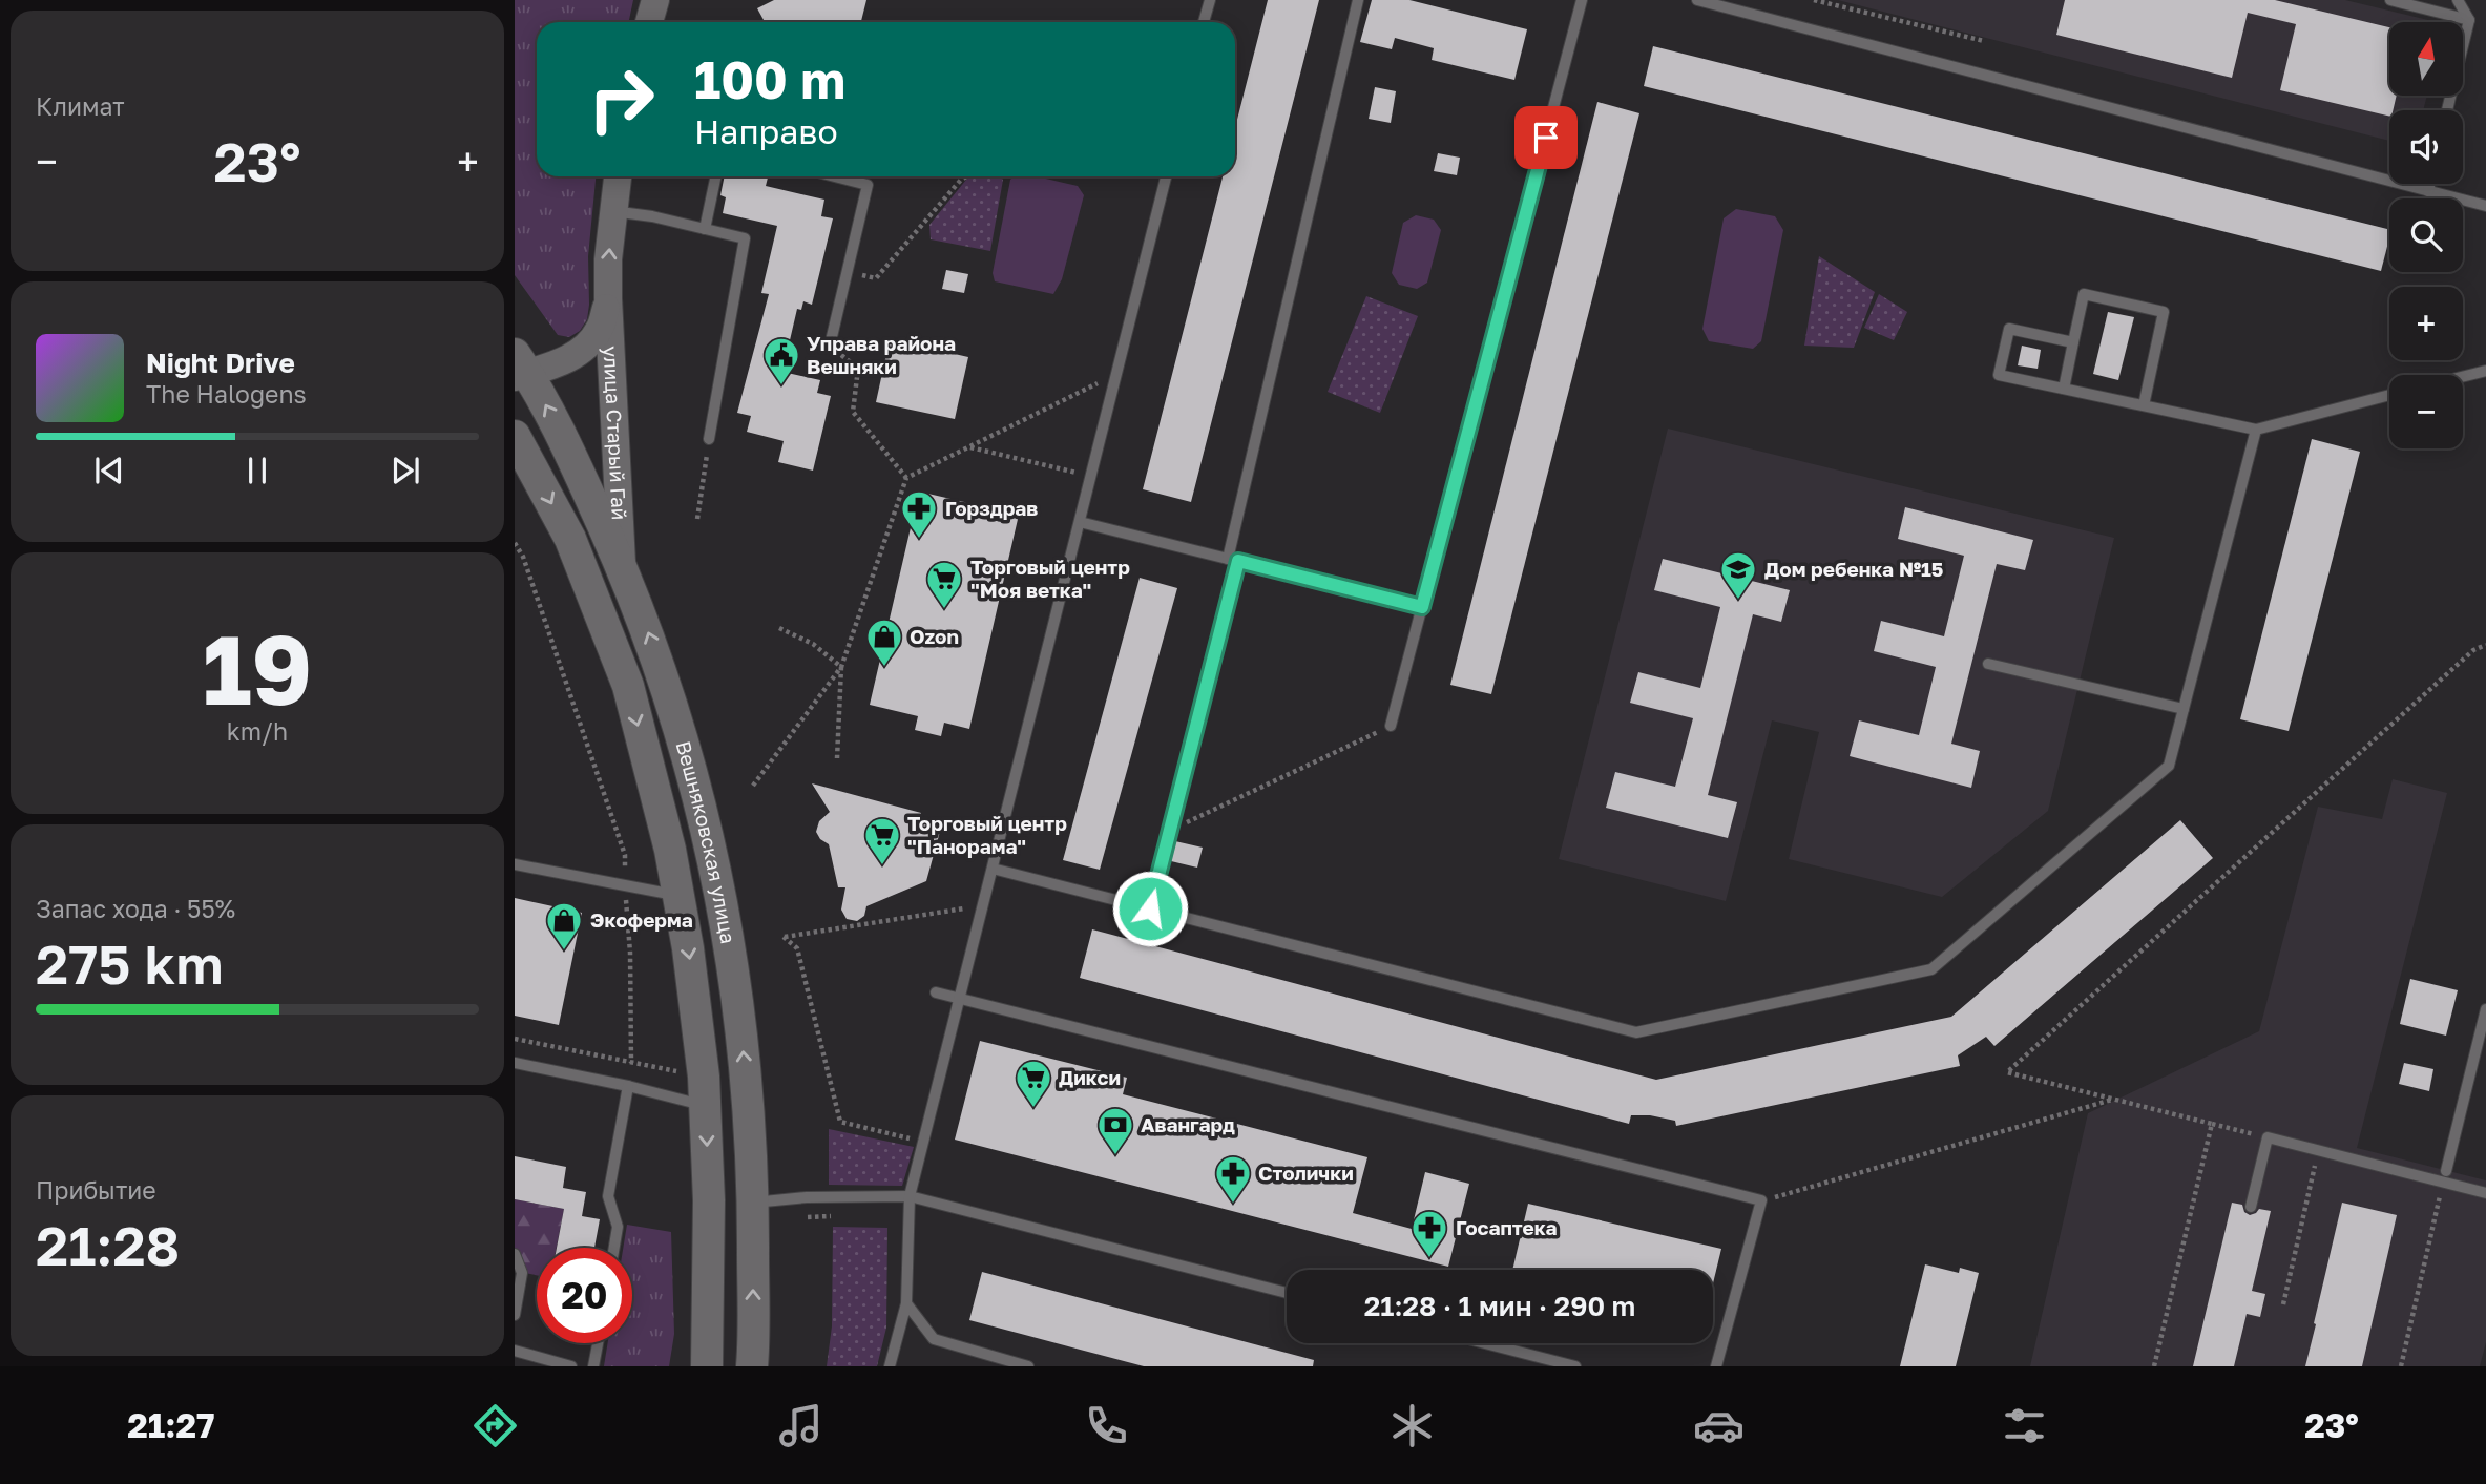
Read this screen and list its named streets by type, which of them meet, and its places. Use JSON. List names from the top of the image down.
{
  "streets": {
    "main road": ["Вешняковская улица"],
    "street": ["улица Старый Гай"]
  },
  "crossings": [
    ["улица Старый Гай", "Вешняковская улица"]
  ],
  "places": {
    "public building": ["Управа района Вешняки"],
    "pharmacy": ["Горздрав", "Столички", "Госаптека"],
    "school or university": ["Дом ребенка №15"],
    "supermarket": ["Торговый центр \"Моя ветка\"", "Торговый центр \"Панорама\"", "Дикси"],
    "shop": ["Ozon", "Экоферма"],
    "bank": ["Авангард"]
  },
  "north": "top",
  "page": {
    "tile": [
      "Климат",
      ["19", "km/h"],
      ["Запас хода · 55%", "275 km"],
      ["Прибытие", "21:28"]
    ],
    "map_buttons": ["+", "−"],
    "turn": ["100 m", "Направо"],
    "heat": ["−", "23°", "+"],
    "song": ["Night Drive", "The Halogens"],
    "limit": "20",
    "trip": "21:28 · 1 мин · 290 m",
    "tabs": ["21:27", "23°"]
  }
}
